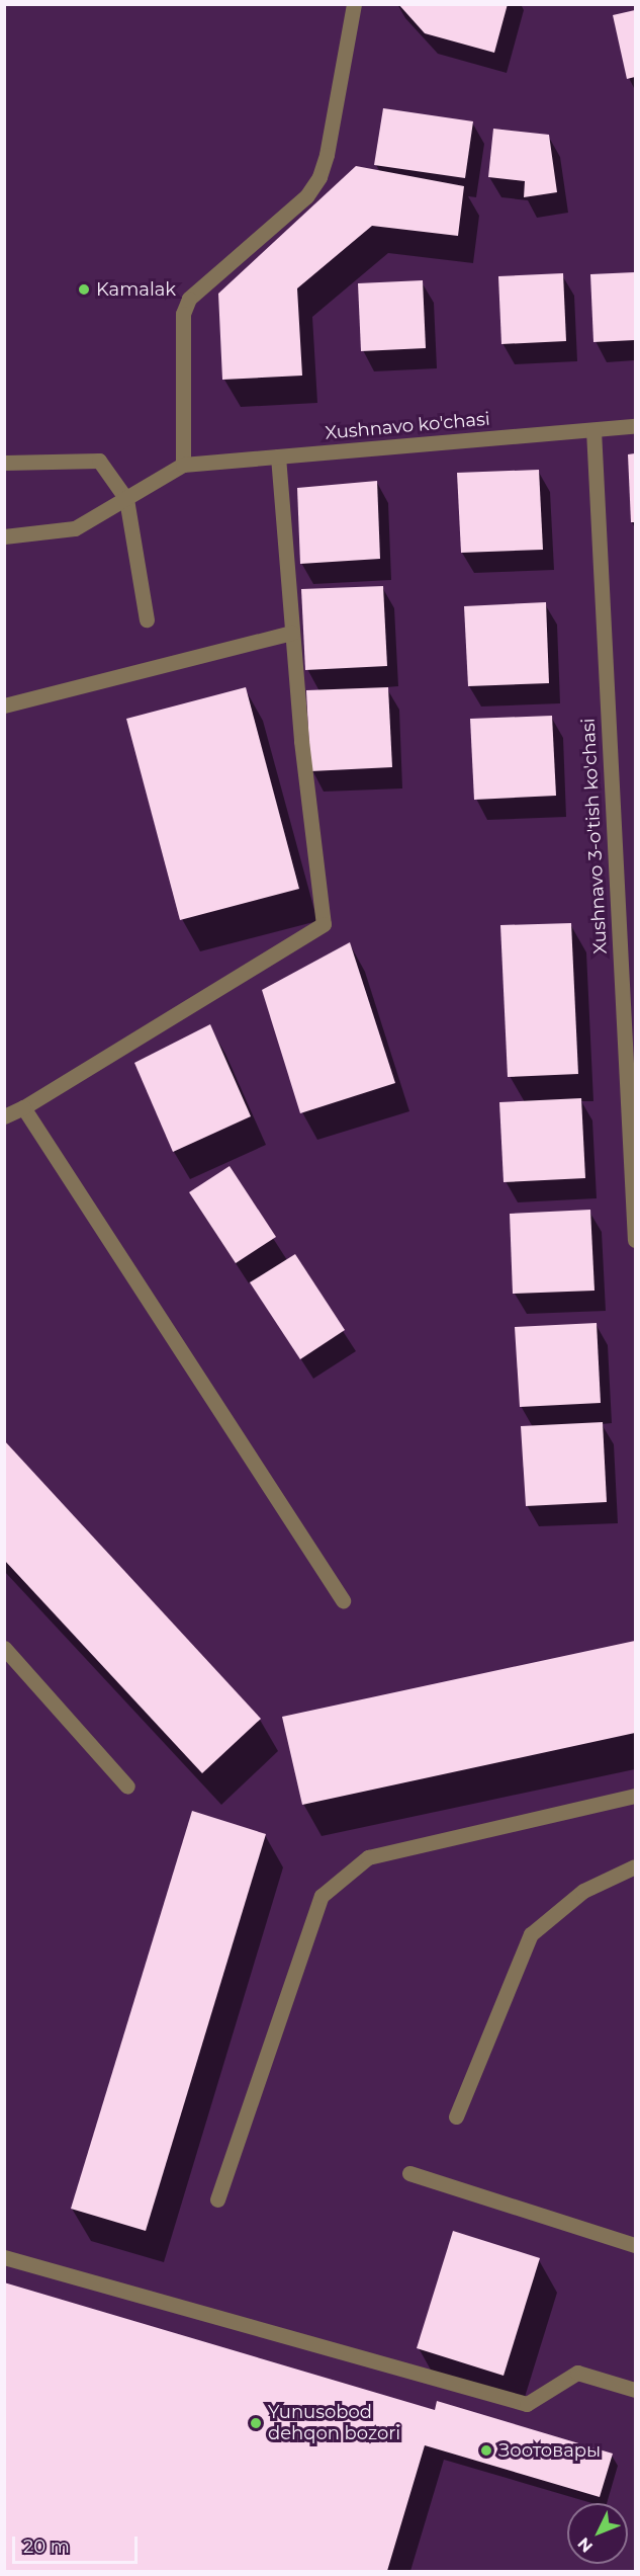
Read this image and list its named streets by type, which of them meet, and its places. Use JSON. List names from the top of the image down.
{
  "streets": {
    "street": ["Xushnavo ko'chasi", "Xushnavo 3-o'tish ko'chasi"]
  },
  "crossings": [
    ["Xushnavo ko'chasi", "Xushnavo 3-o'tish ko'chasi"]
  ],
  "places": ["Kamalak", "Yunusobod dehqon bozori", "Зоотовары"],
  "scale_bar": "20 m",
  "north": "bottom left"
}
